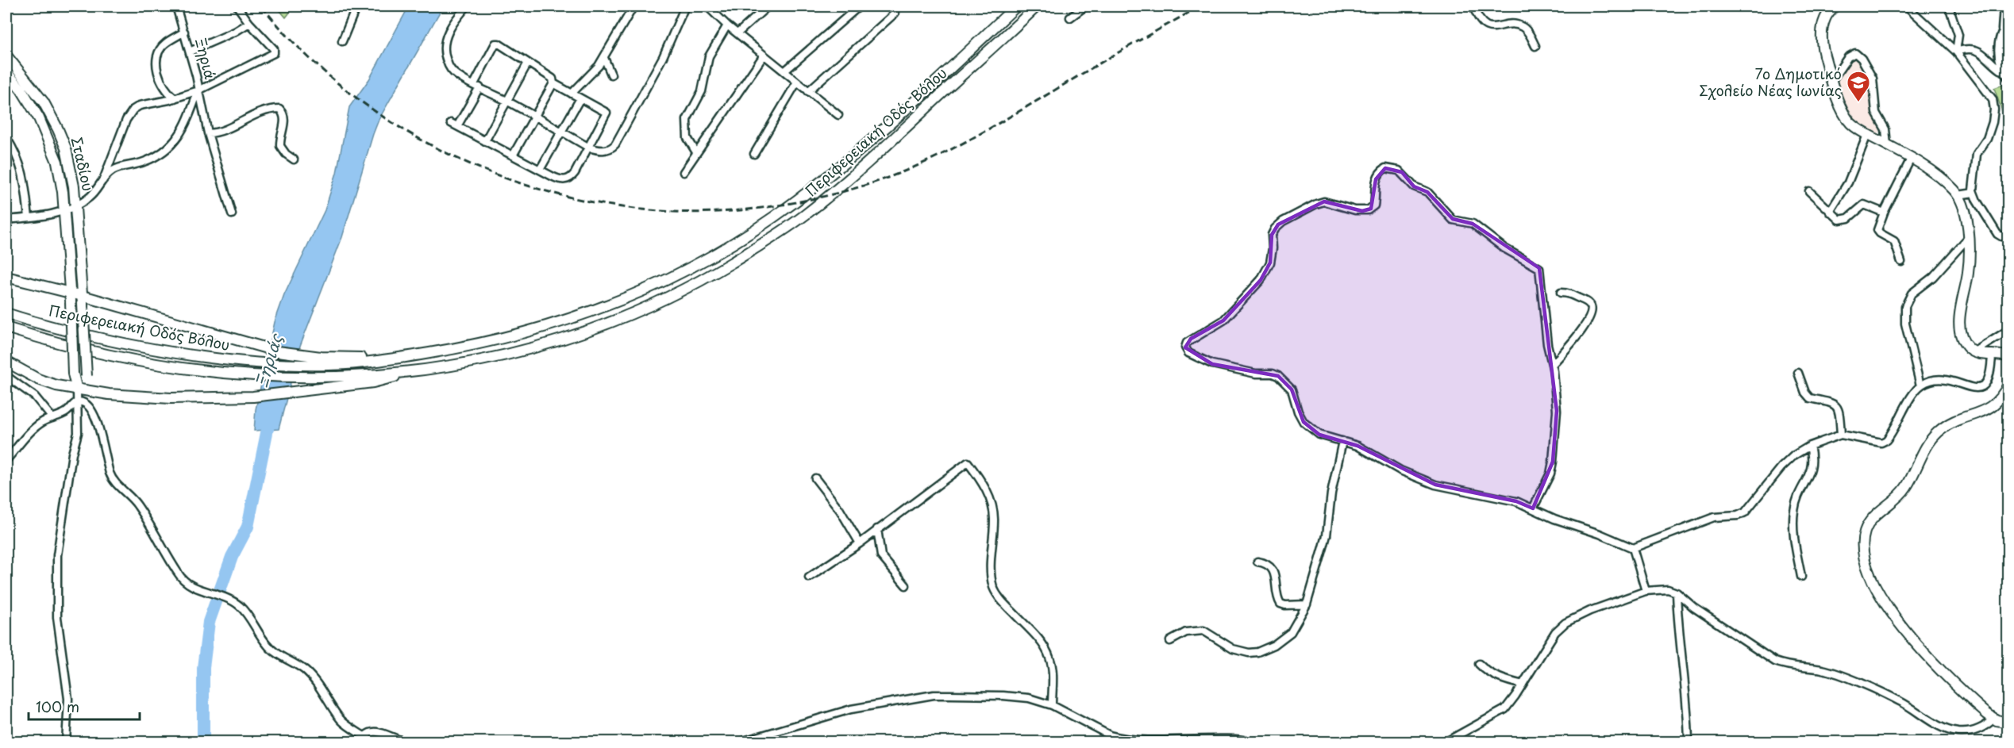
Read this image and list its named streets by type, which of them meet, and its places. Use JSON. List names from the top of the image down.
{
  "streets": {
    "main road": ["Περιφερειακή Οδός Βόλου", "Σταδίου"],
    "street": ["Ξηριά"]
  },
  "water": ["Ξηριάς"],
  "places": {
    "school or university": ["7ο Δημοτικό Σχολείο Νέας Ιωνίας"]
  },
  "scale_bar": "100 m"
}
